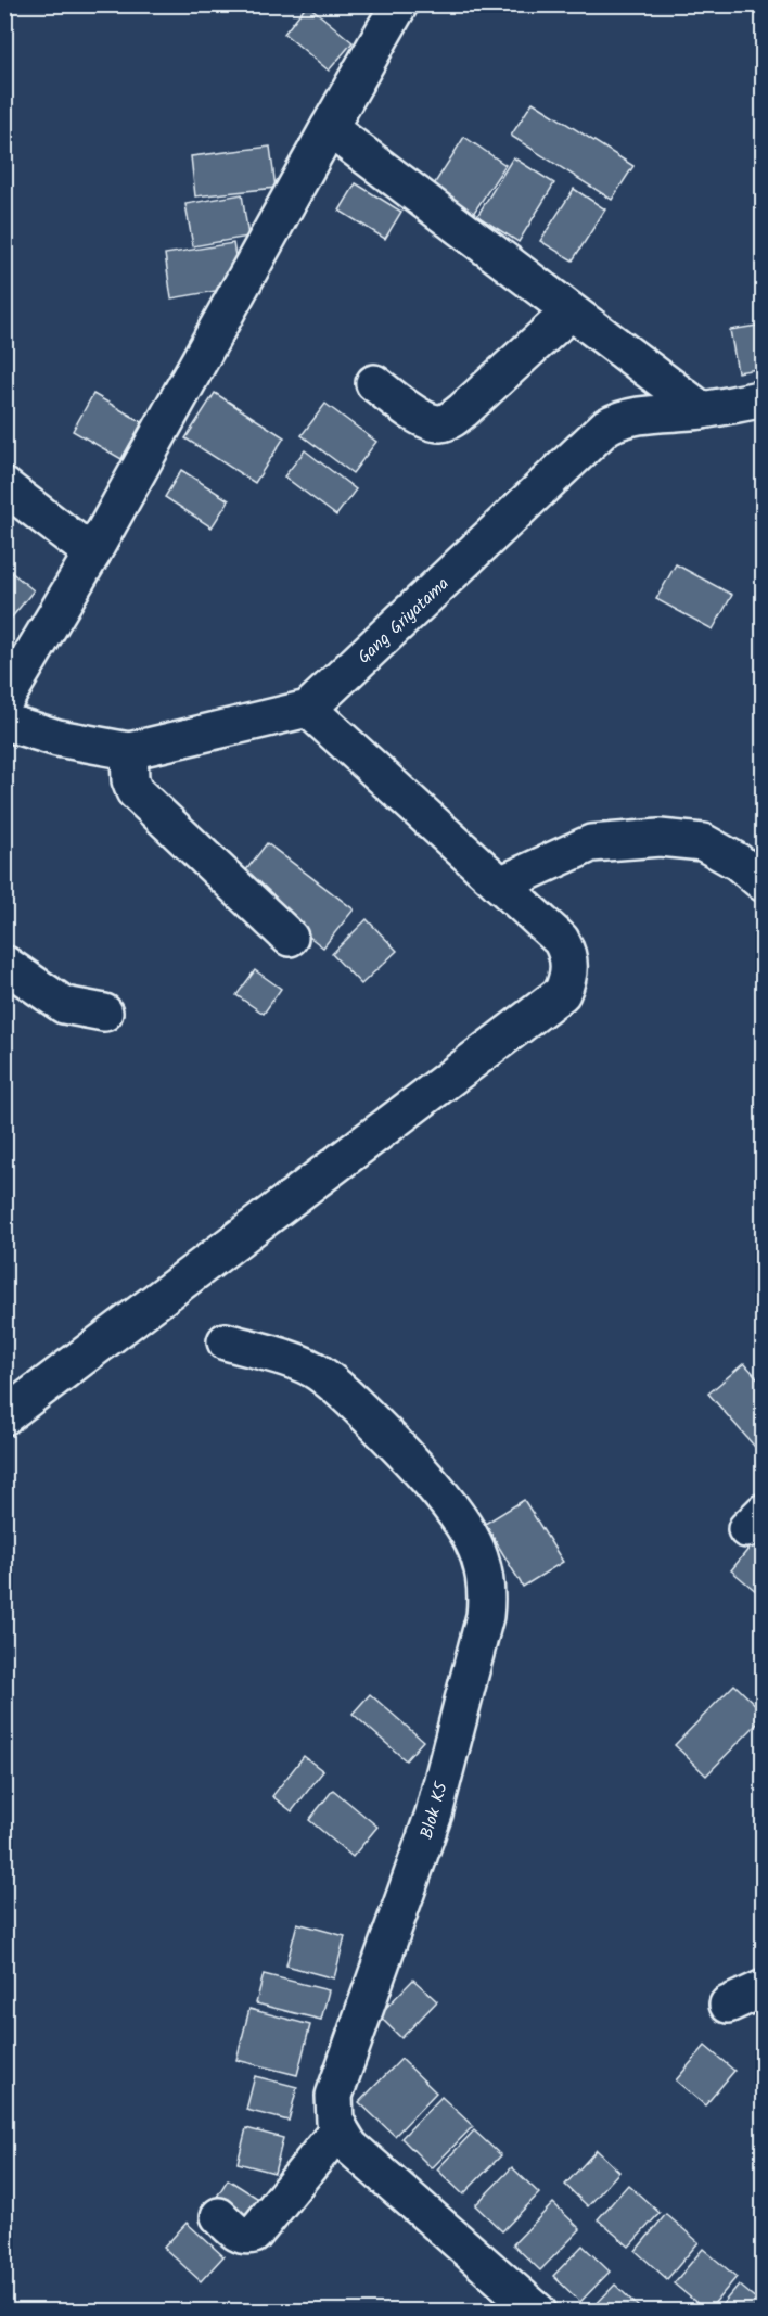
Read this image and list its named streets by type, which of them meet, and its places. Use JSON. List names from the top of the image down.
{
  "streets": {
    "street": ["Gang Griyatama", "Blok K5"]
  }
}
